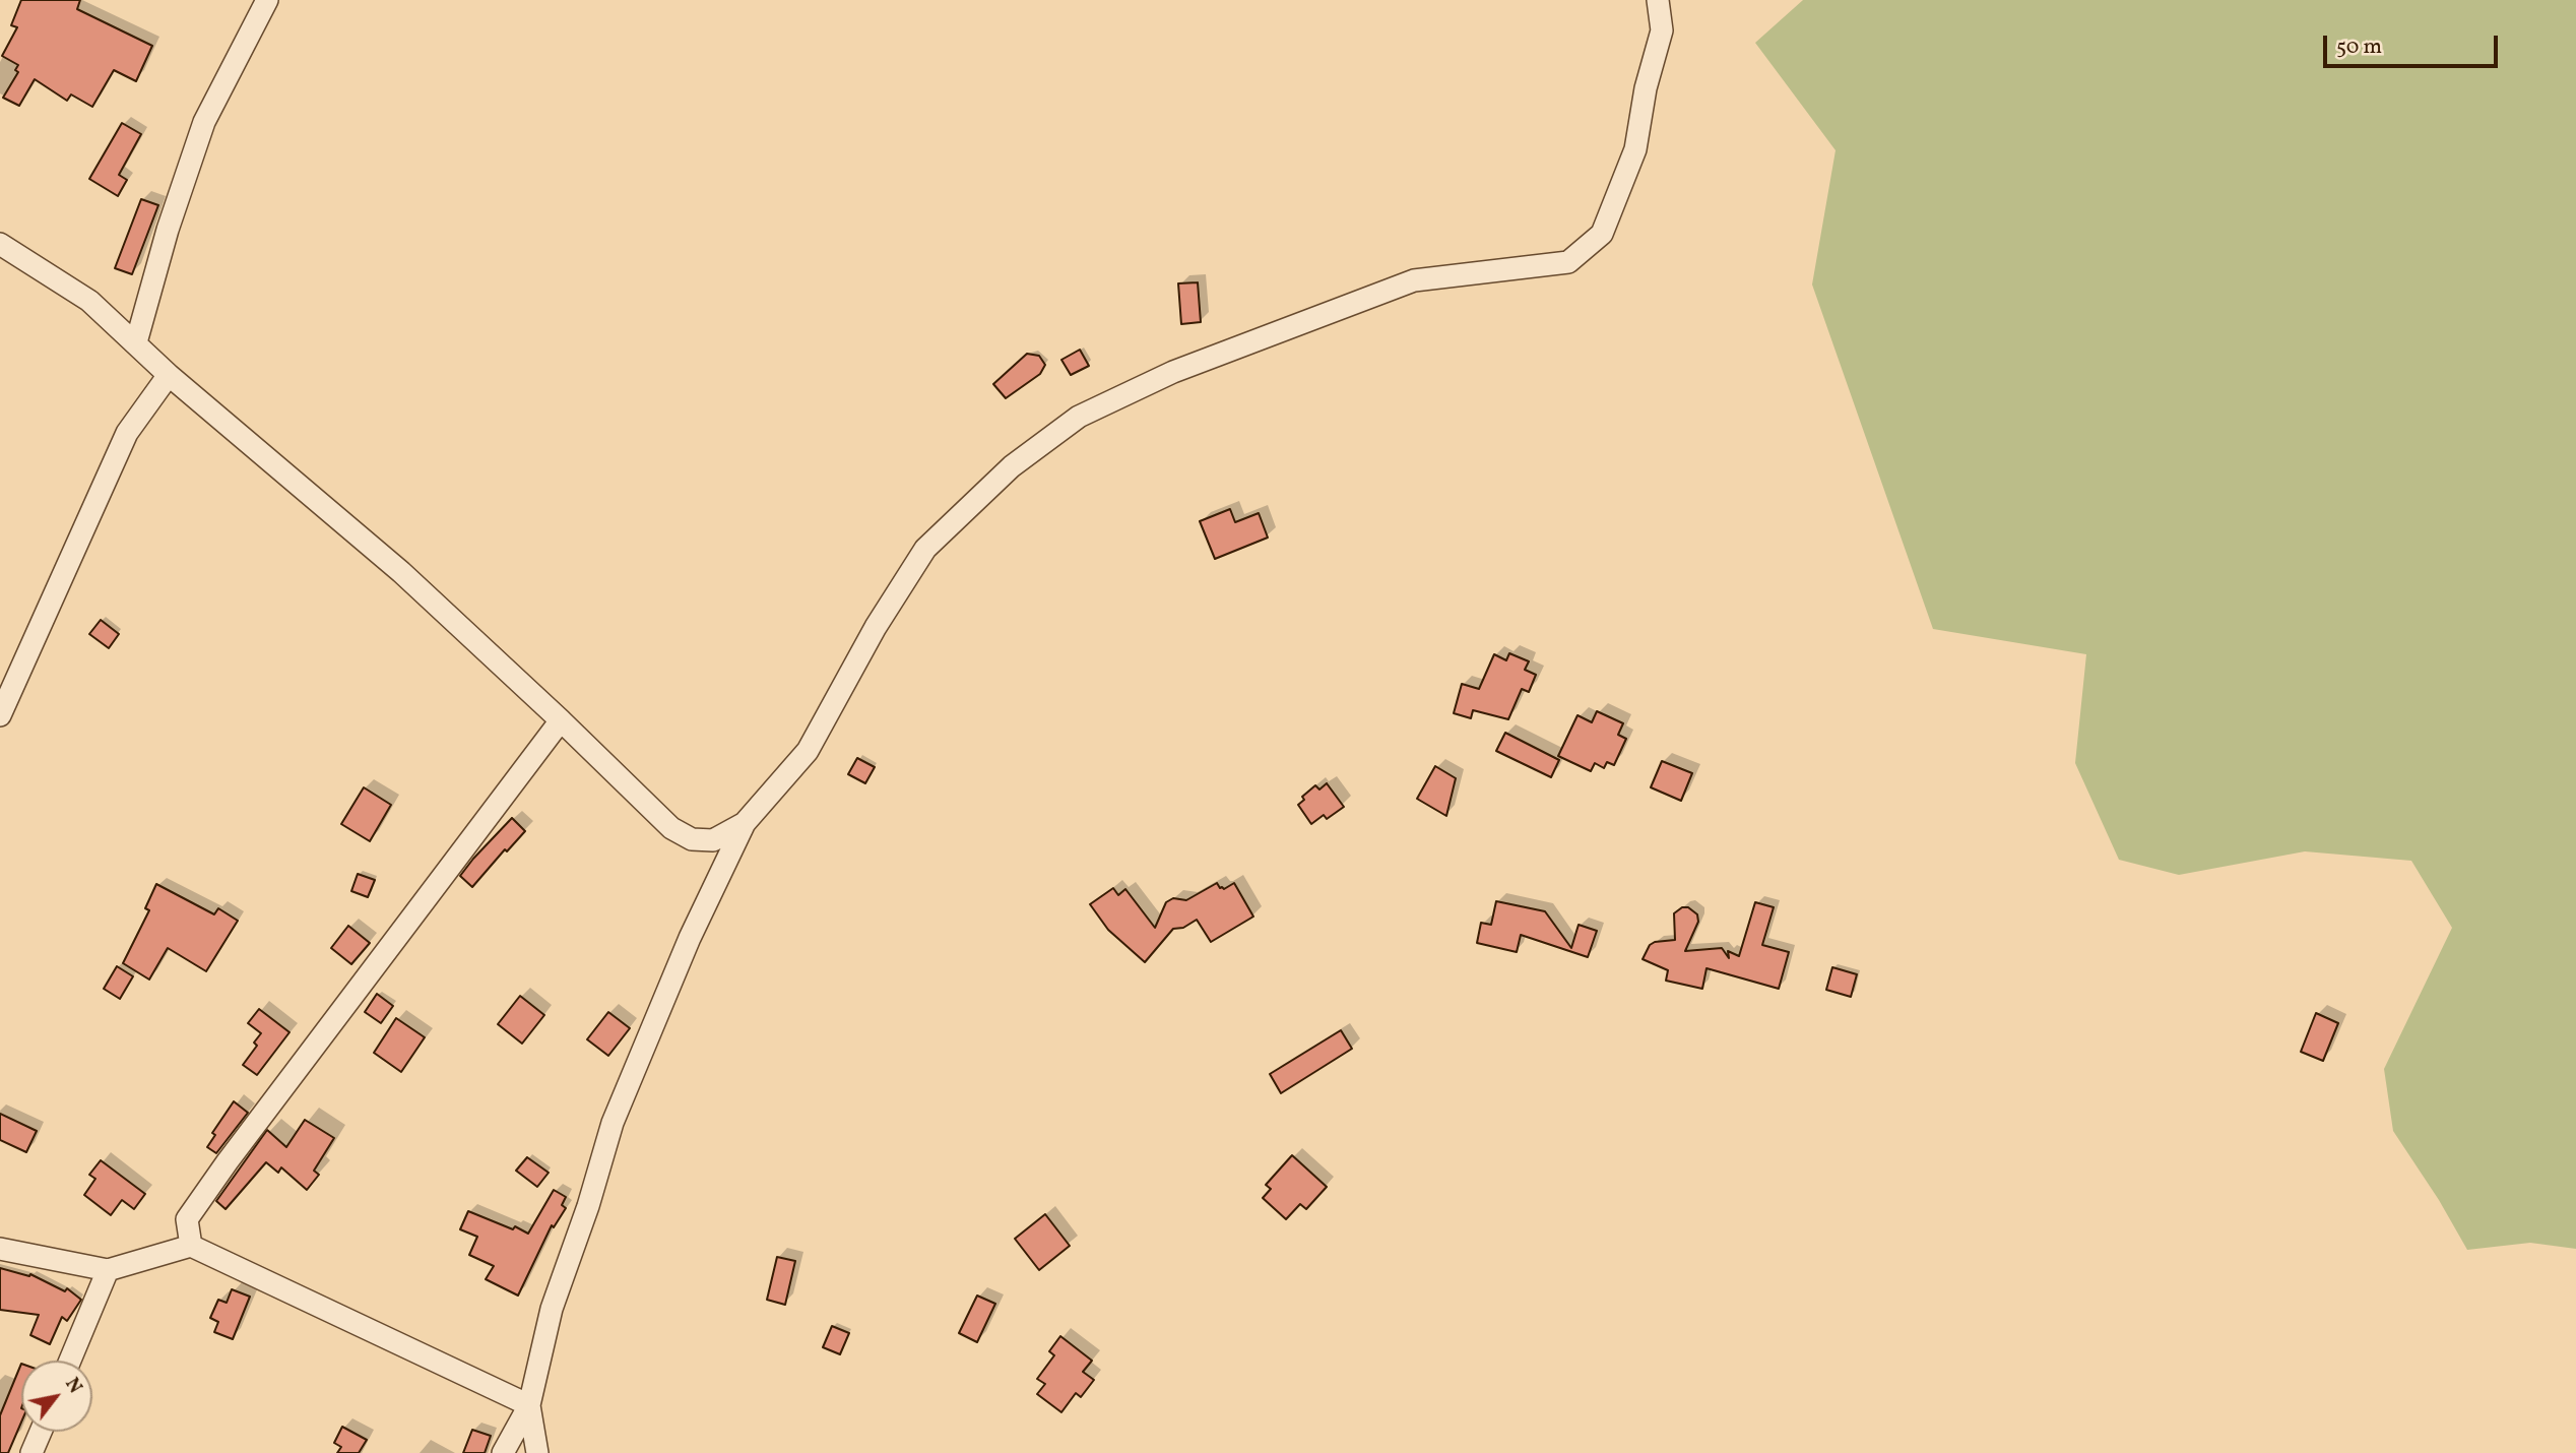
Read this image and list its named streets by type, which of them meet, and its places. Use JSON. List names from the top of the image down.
{
  "scale_bar": "50 m",
  "north": "top right"
}
